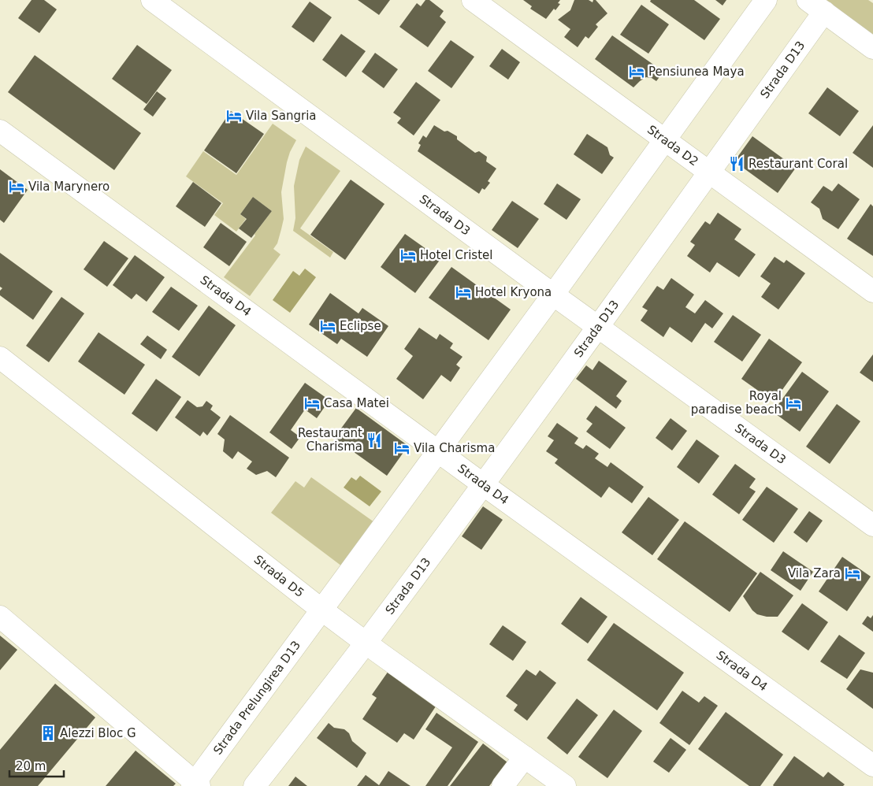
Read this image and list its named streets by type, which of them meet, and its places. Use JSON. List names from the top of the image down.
{
  "streets": {
    "street": [
      "Strada D13",
      "Strada D2",
      "Strada D3",
      "Strada D4",
      "Strada D5",
      "Strada Prelungirea D13"
    ]
  },
  "crossings": [
    ["Strada D13", "Strada D2"],
    ["Strada D13", "Strada D3"],
    ["Strada D13", "Strada D4"],
    ["Strada D13", "Strada D5"],
    ["Strada D5", "Strada Prelungirea D13"]
  ],
  "places": {
    "hotel": [
      "Pensiunea Maya",
      "Vila Sangria",
      "Vila Marynero",
      "Hotel Cristel",
      "Hotel Kryona",
      "Eclipse",
      "Casa Matei",
      "Royal paradise beach",
      "Vila Charisma",
      "Vila Zara"
    ],
    "restaurant": ["Restaurant Coral", "Restaurant Charisma"],
    "building": ["Alezzi Bloc G"]
  },
  "scale_bar": "20 m"
}
